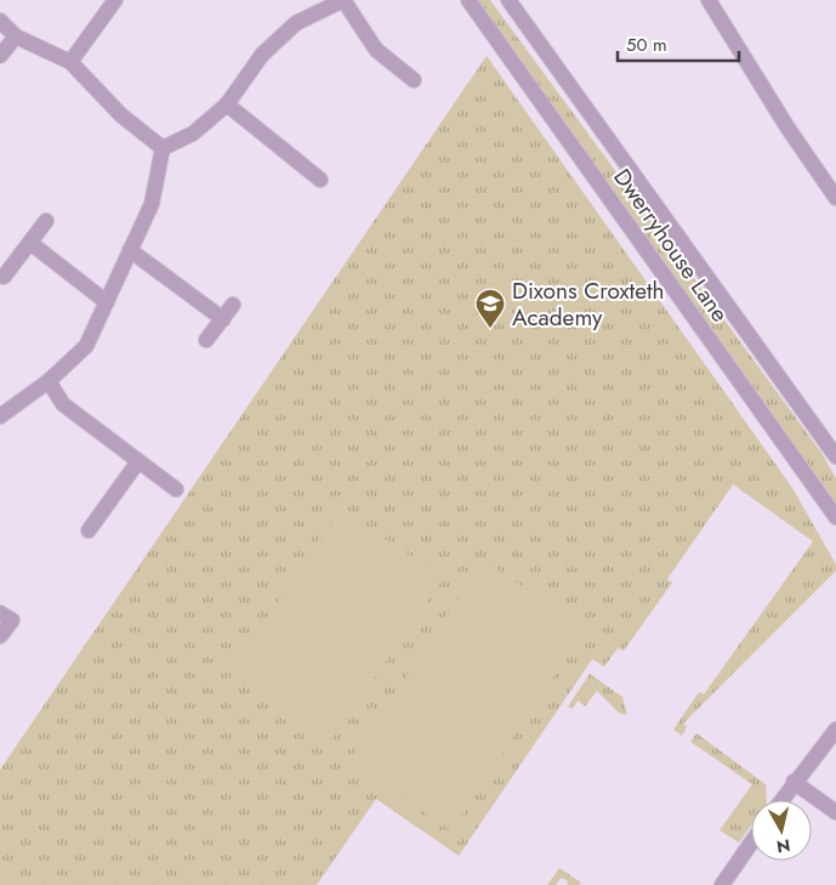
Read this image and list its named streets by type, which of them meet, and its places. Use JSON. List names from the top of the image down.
{
  "streets": {
    "street": ["Dwerryhouse Lane"]
  },
  "places": {
    "school or university": ["Dixons Croxteth Academy"]
  },
  "scale_bar": "50 m",
  "north": "bottom"
}
